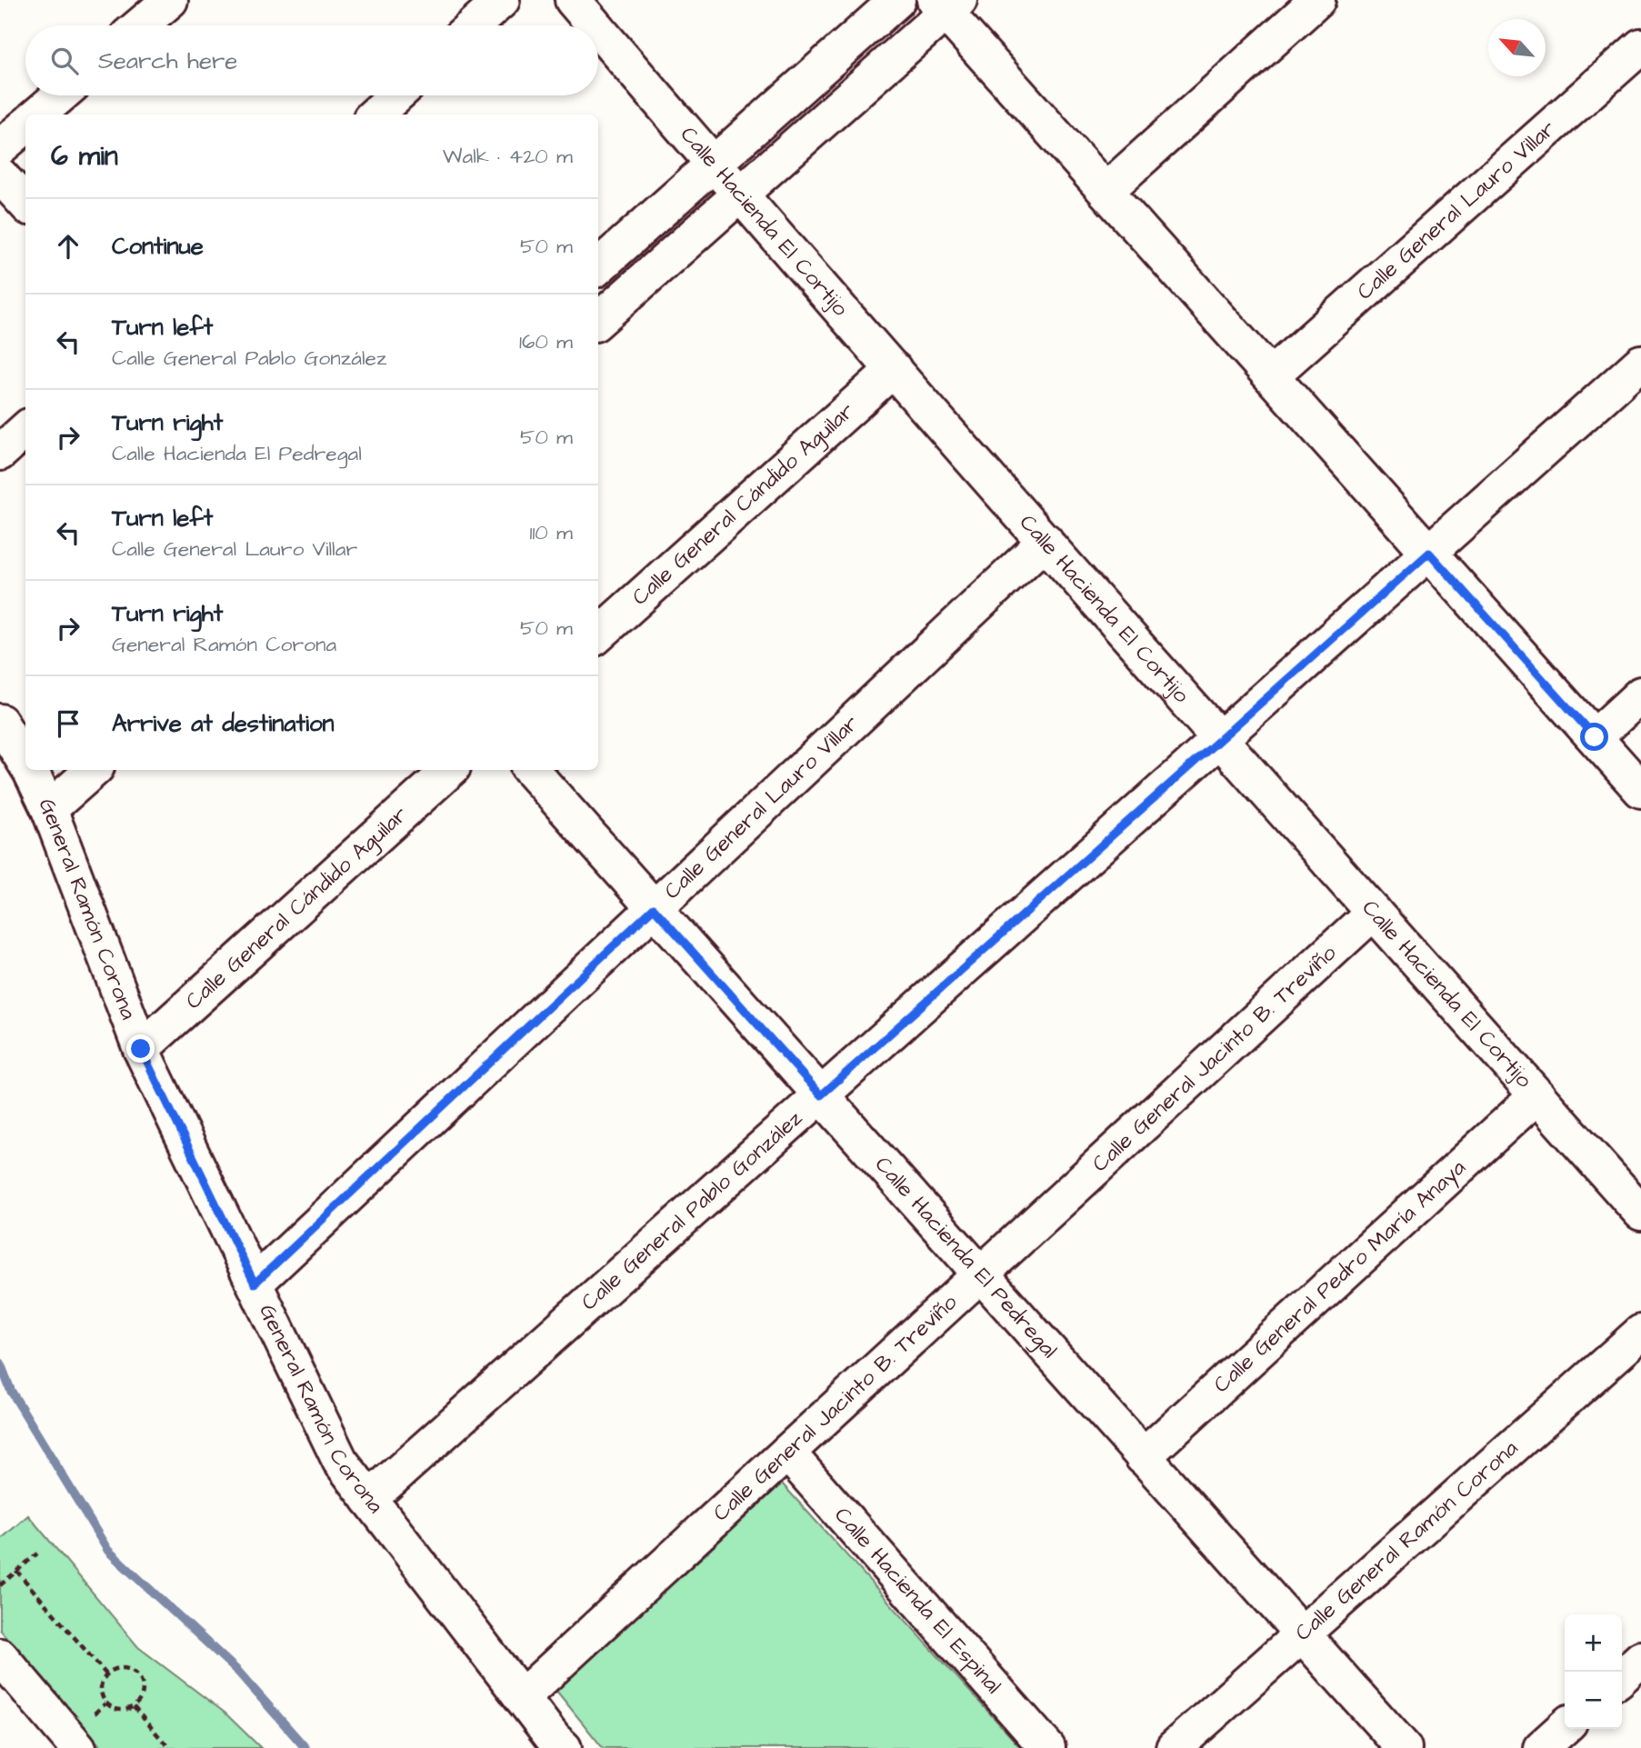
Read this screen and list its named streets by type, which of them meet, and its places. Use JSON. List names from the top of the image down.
{
  "streets": {
    "street": [
      "Calle General Lauro Villar",
      "Calle Hacienda El Cortijo",
      "Calle General Cándido Aguilar",
      "General Ramón Corona",
      "Calle General Jacinto B. Treviño",
      "Calle General Pablo González",
      "Calle Hacienda El Pedregal",
      "Calle General Pedro María Anaya",
      "Calle General Ramón Corona",
      "Calle Hacienda El Espinal"
    ]
  },
  "crossings": [
    ["Calle General Lauro Villar", "Calle Hacienda El Cortijo"],
    ["Calle General Lauro Villar", "General Ramón Corona"],
    ["Calle General Lauro Villar", "Calle Hacienda El Pedregal"],
    ["Calle Hacienda El Cortijo", "Calle General Cándido Aguilar"],
    ["Calle Hacienda El Cortijo", "Calle General Jacinto B. Treviño"],
    ["Calle Hacienda El Cortijo", "Calle General Pablo González"],
    ["Calle Hacienda El Cortijo", "Calle General Pedro María Anaya"],
    ["Calle General Cándido Aguilar", "General Ramón Corona"],
    ["General Ramón Corona", "Calle General Jacinto B. Treviño"],
    ["General Ramón Corona", "Calle General Pablo González"],
    ["Calle General Jacinto B. Treviño", "Calle Hacienda El Pedregal"],
    ["Calle General Jacinto B. Treviño", "Calle Hacienda El Espinal"],
    ["Calle General Pablo González", "Calle Hacienda El Pedregal"],
    ["Calle Hacienda El Pedregal", "Calle General Pedro María Anaya"],
    ["Calle Hacienda El Pedregal", "Calle General Ramón Corona"]
  ],
  "north": "top left",
  "page": {
    "search": "Search here",
    "heading": ["6 min", "Walk · 420 m"],
    "list": [
      ["Continue", "50 m"],
      ["Turn left", "Calle General Pablo González", "160 m"],
      ["Turn right", "Calle Hacienda El Pedregal", "50 m"],
      ["Turn left", "Calle General Lauro Villar", "110 m"],
      ["Turn right", "General Ramón Corona", "50 m"],
      "Arrive at destination"
    ],
    "map_buttons": ["+", "−"]
  }
}
